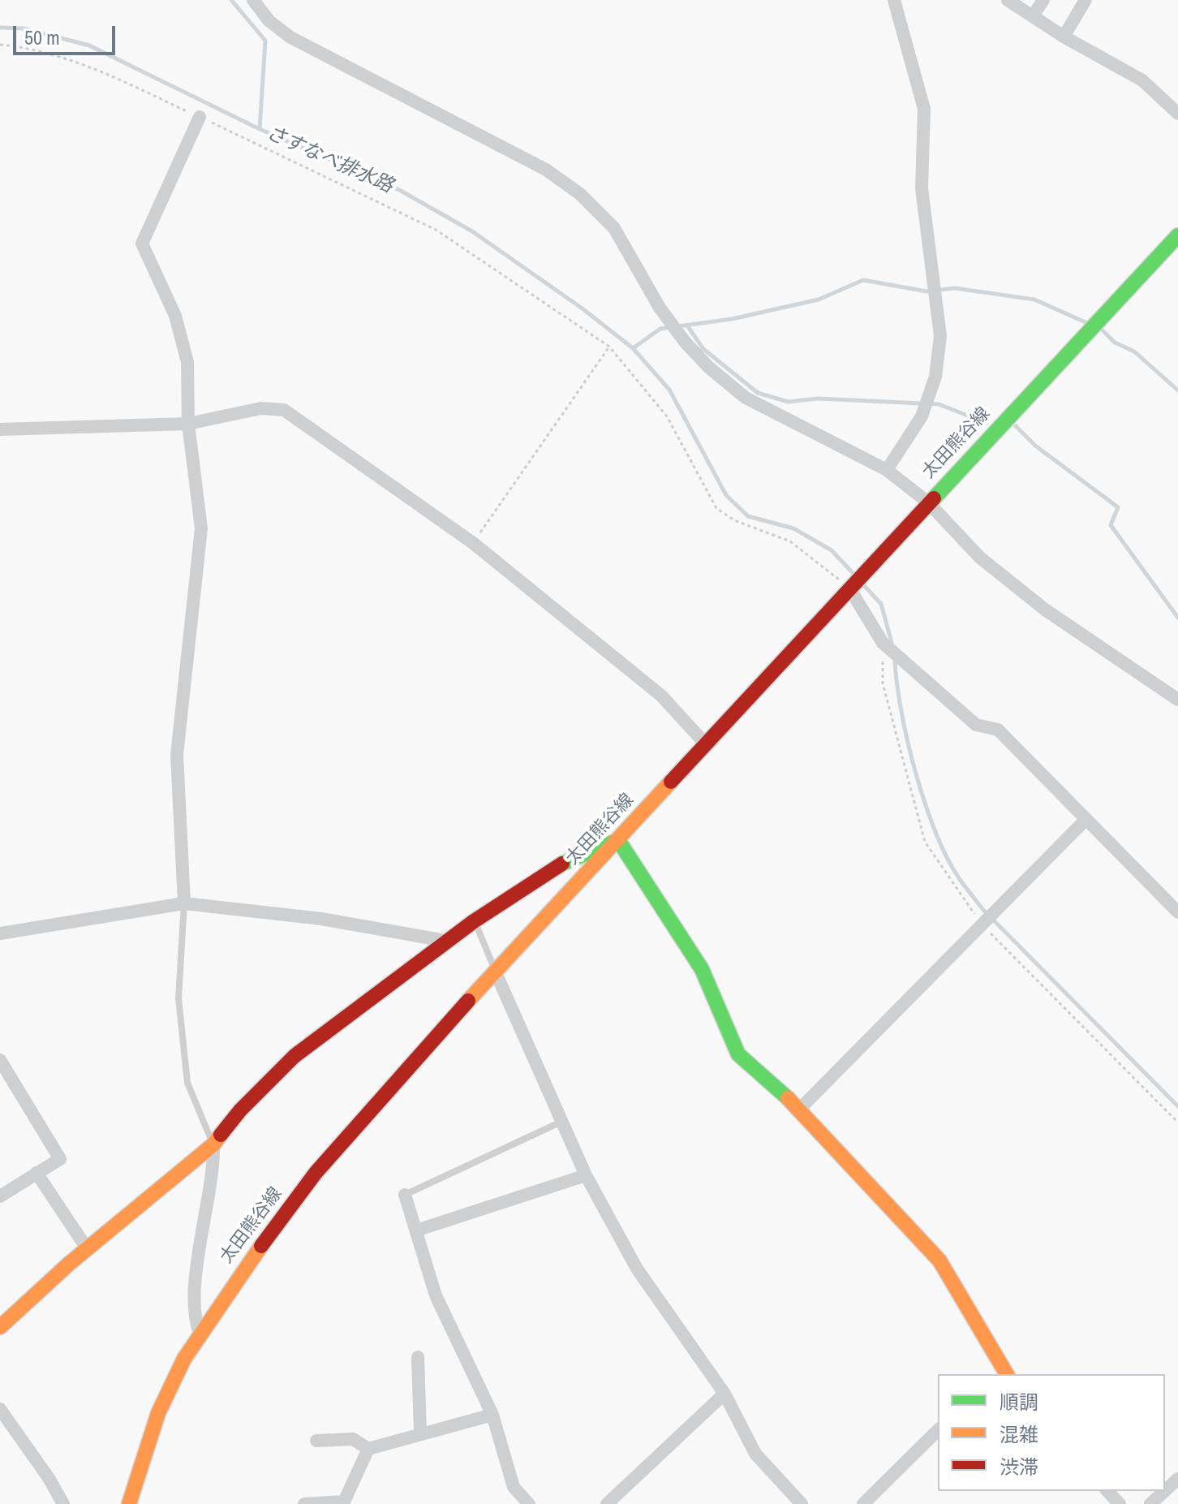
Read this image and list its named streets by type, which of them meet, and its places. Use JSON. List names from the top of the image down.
{
  "streets": {
    "main road": ["太田熊谷線"]
  },
  "water": ["さすなべ排水路"],
  "legend": ["順調", "混雑", "渋滞"],
  "scale_bar": "50 m"
}
